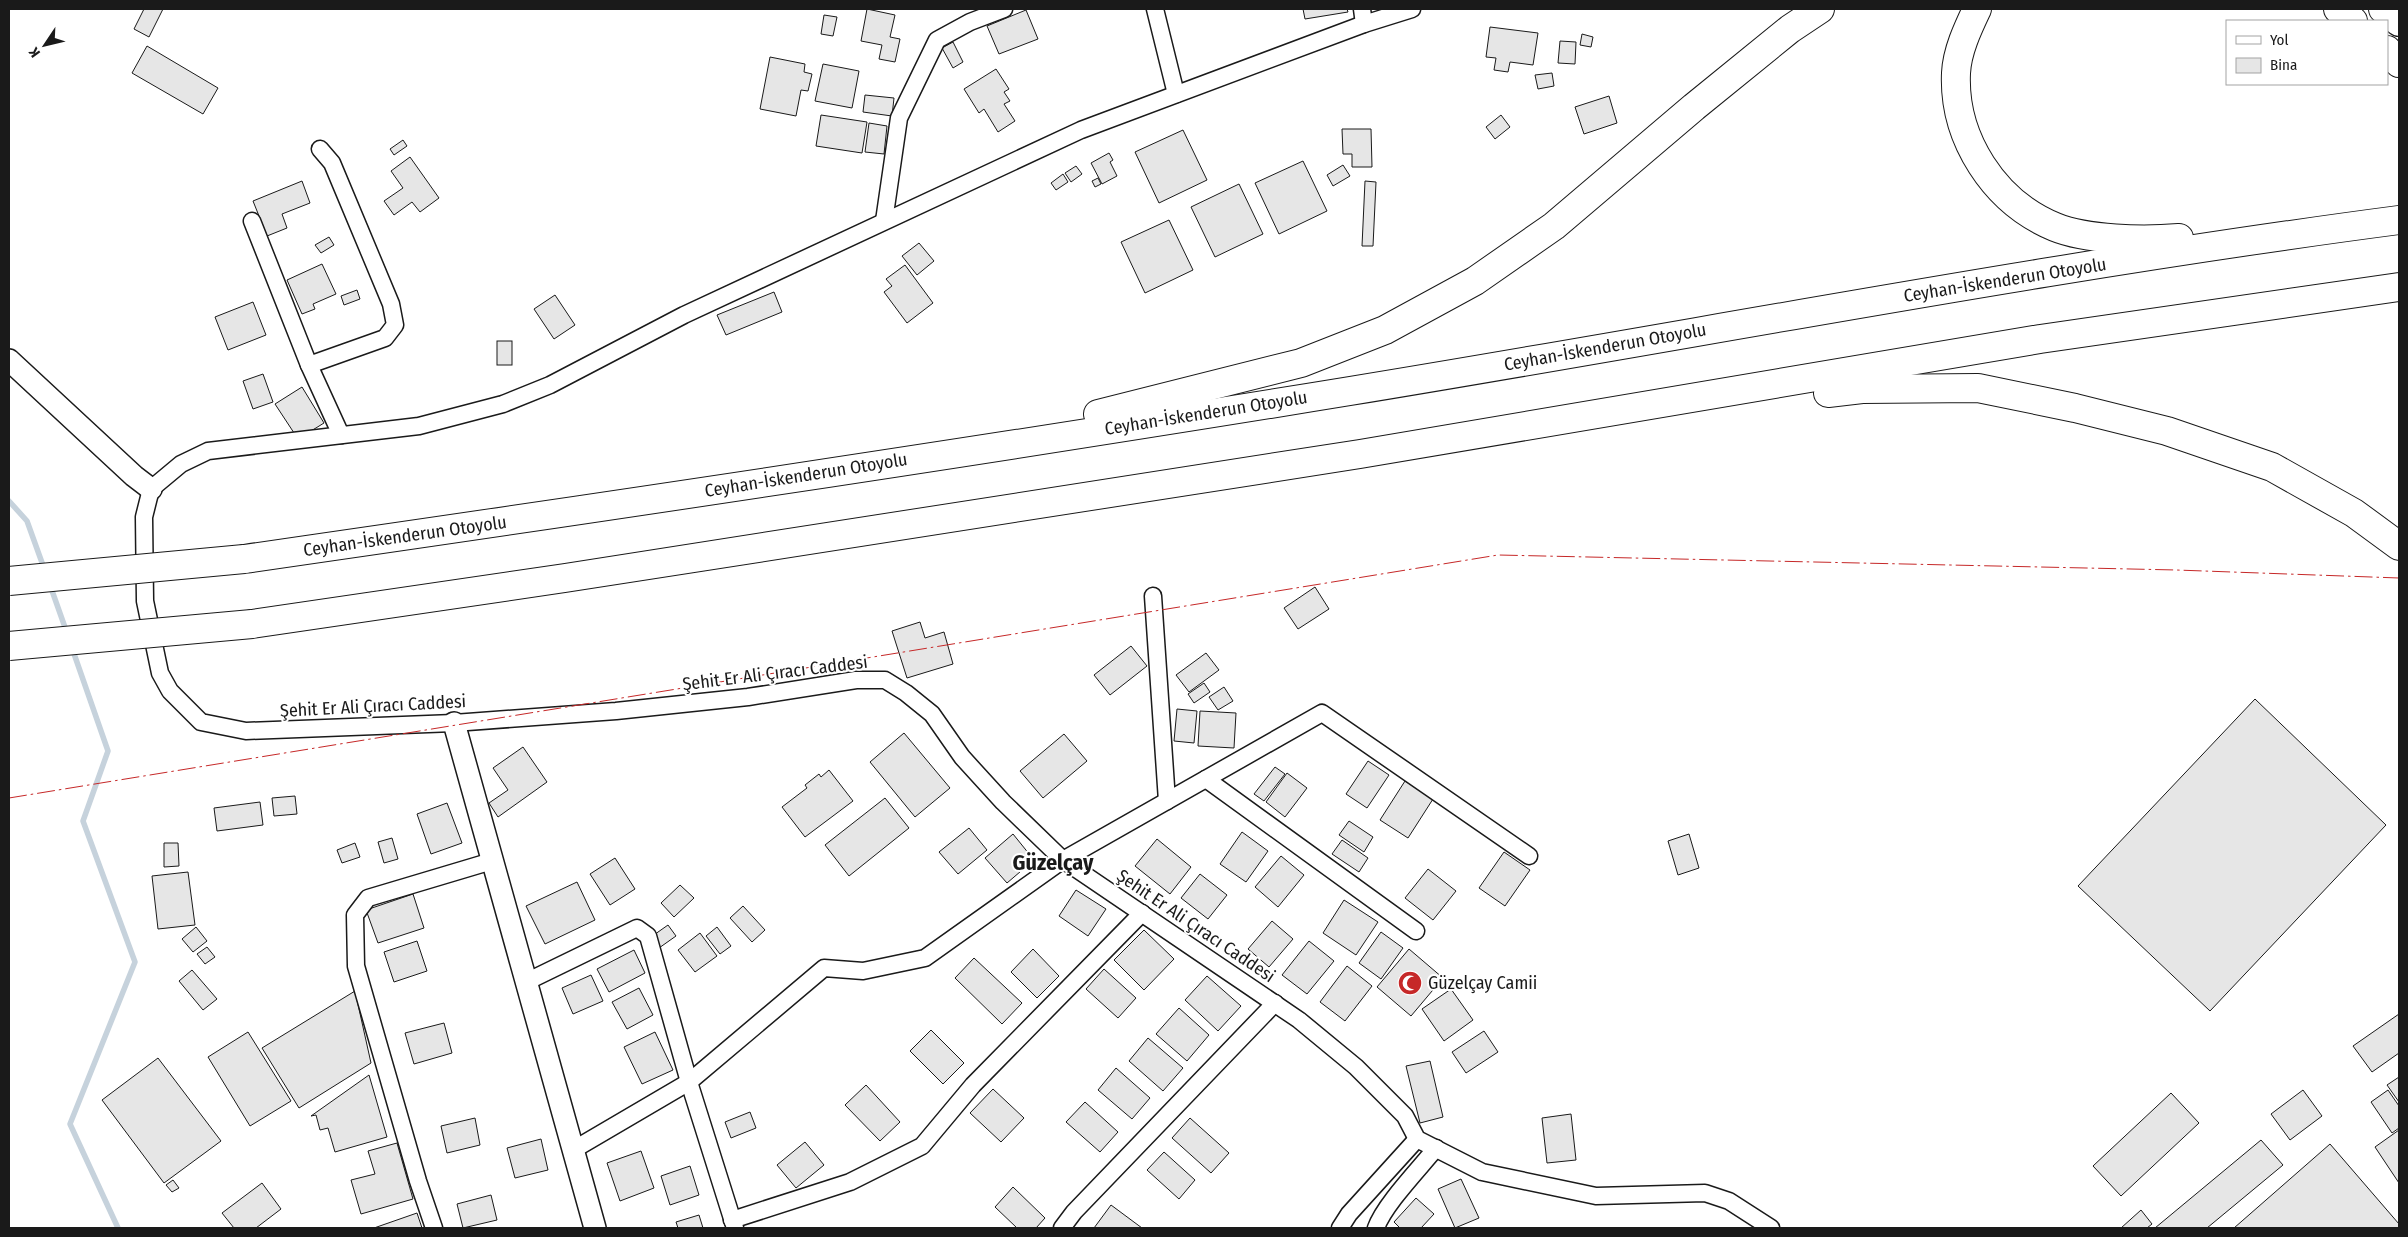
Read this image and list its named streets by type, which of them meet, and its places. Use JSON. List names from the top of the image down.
{
  "streets": {
    "highway": ["Ceyhan-İskenderun Otoyolu"],
    "street": ["Şehit Er Ali Çıracı Caddesi"]
  },
  "districts": ["Güzelçay"],
  "places": {
    "mosque": ["Güzelçay Camii"]
  },
  "legend": ["Yol", "Bina"],
  "north": "bottom left"
}
